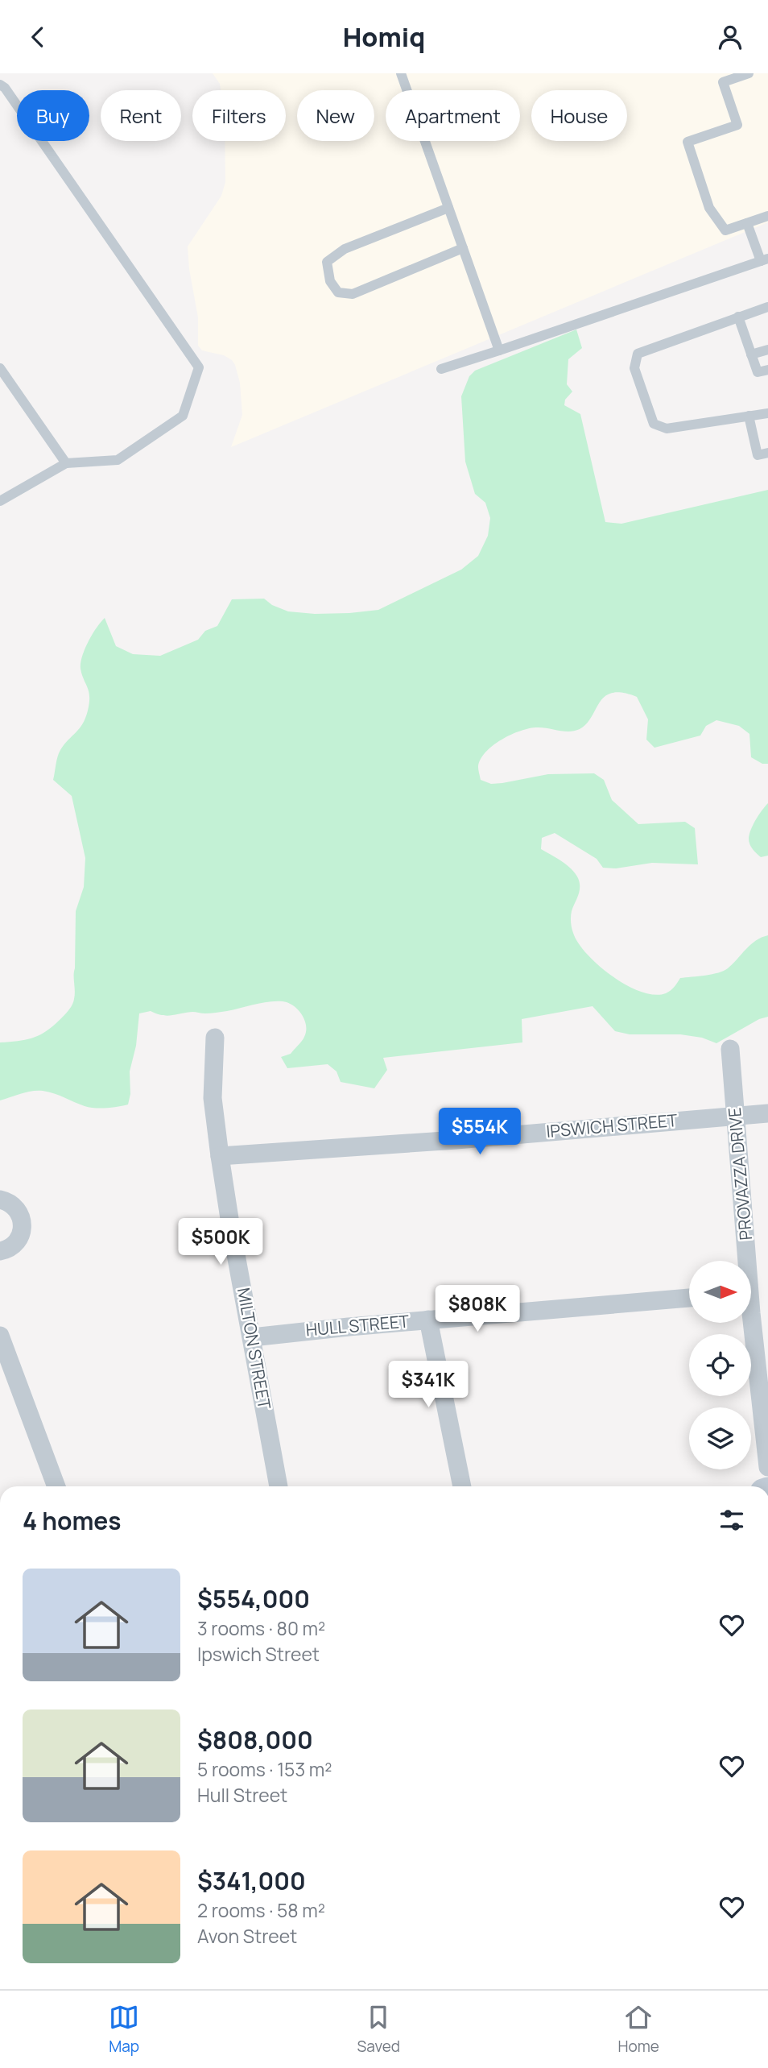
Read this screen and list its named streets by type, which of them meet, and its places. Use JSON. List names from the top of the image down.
{
  "streets": {
    "street": [
      "IPSWICH STREET",
      "PROVAZZA DRIVE",
      "HULL STREET",
      "MILTON STREET"
    ]
  },
  "crossings": [
    ["IPSWICH STREET", "PROVAZZA DRIVE"],
    ["IPSWICH STREET", "MILTON STREET"],
    ["HULL STREET", "MILTON STREET"]
  ],
  "north": "right",
  "page": {
    "header": "Homiq",
    "chip": [
      "Buy",
      "Rent",
      "Filters",
      "New",
      "Apartment",
      "House"
    ],
    "price": [
      "$554K",
      "$500K",
      "$808K",
      "$341K"
    ],
    "heading": "4 homes",
    "list": [
      {
        "name": "$554,000",
        "note": "3 rooms · 80 m² · Ipswich Street"
      },
      {
        "name": "$808,000",
        "note": "5 rooms · 153 m² · Hull Street"
      },
      {
        "name": "$341,000",
        "note": "2 rooms · 58 m² · Avon Street"
      }
    ],
    "tabs": ["Map", "Saved", "Home"]
  }
}
